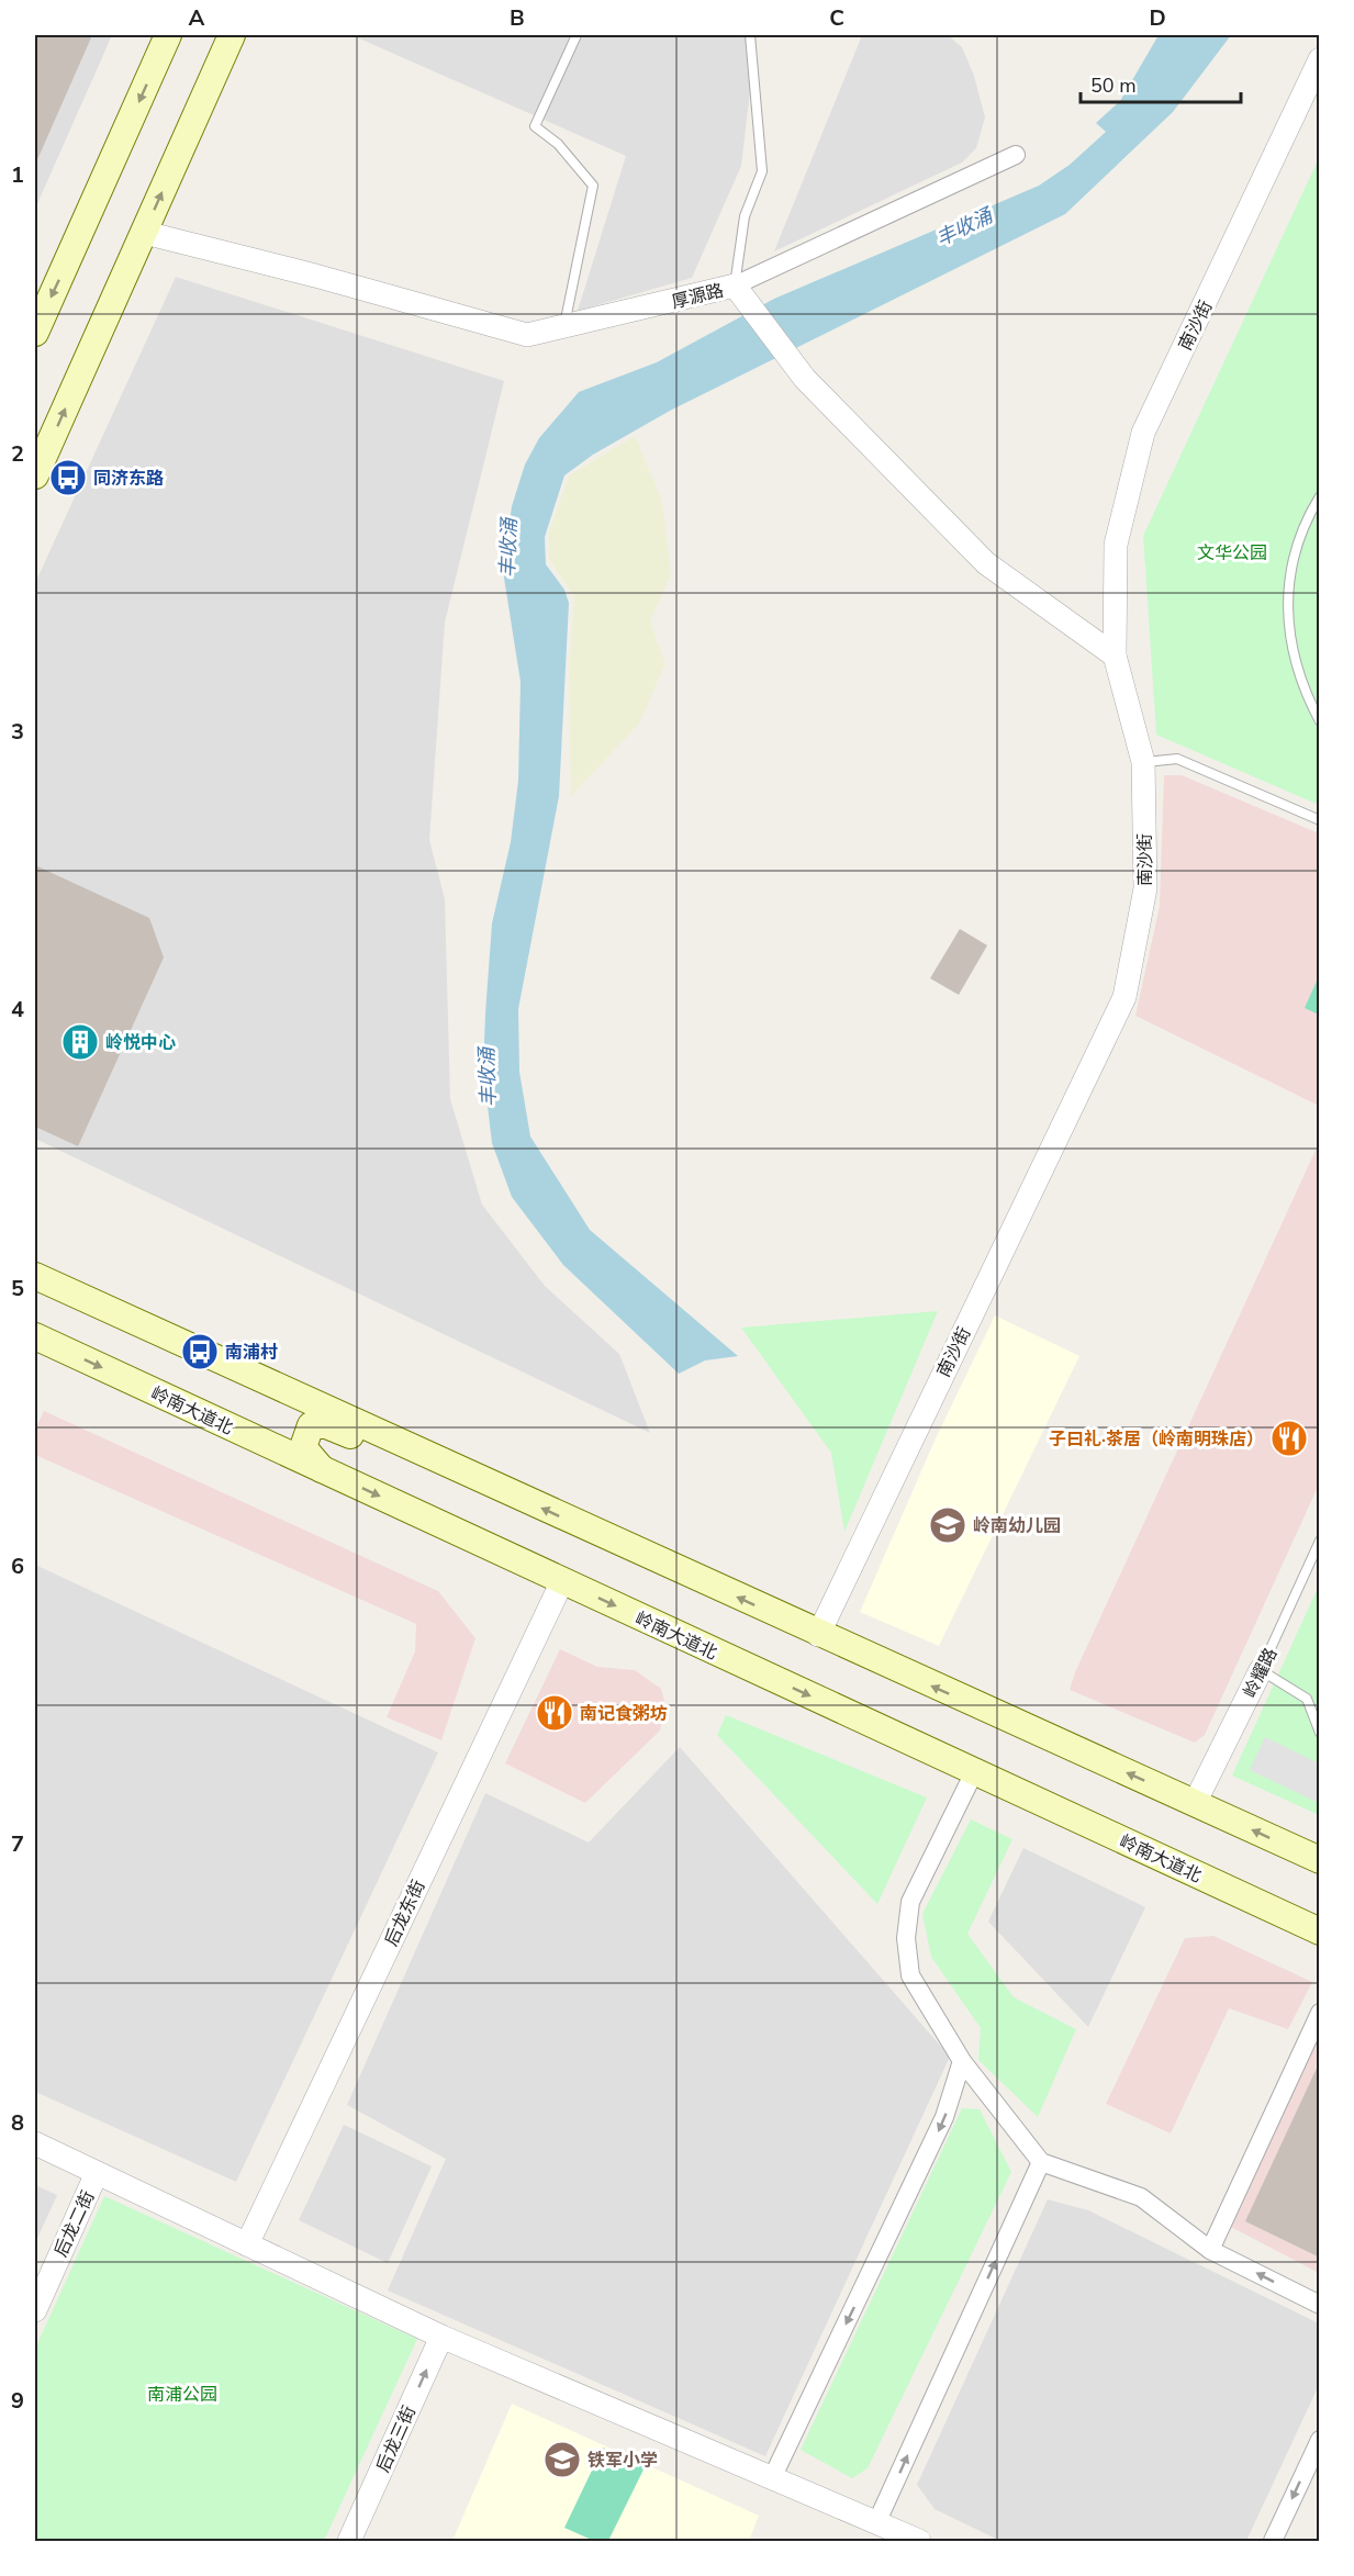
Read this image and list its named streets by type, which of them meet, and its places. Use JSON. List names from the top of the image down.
{
  "streets": {
    "main road": ["岭南大道北"],
    "street": [
      "厚源路",
      "南沙街",
      "岭耀路",
      "后龙东街",
      "后龙二街",
      "后龙三街"
    ]
  },
  "crossings": [
    ["厚源路", "南沙街"],
    ["岭南大道北", "后龙东街"]
  ],
  "one_way": ["后龙三街"],
  "water": ["丰收涌"],
  "parks": ["文华公园", "南浦公园"],
  "places": {
    "bus stop": ["同济东路", "南浦村"],
    "building": ["岭悦中心"],
    "restaurant": ["子曰礼·茶居（岭南明珠店）", "南记食粥坊"],
    "school or university": ["岭南幼儿园", "铁军小学"]
  },
  "scale_bar": "50 m",
  "grid": {
    "columns": [
      "A",
      "B",
      "C",
      "D"
    ],
    "rows": [
      "1",
      "2",
      "3",
      "4",
      "5",
      "6",
      "7",
      "8",
      "9"
    ]
  }
}
